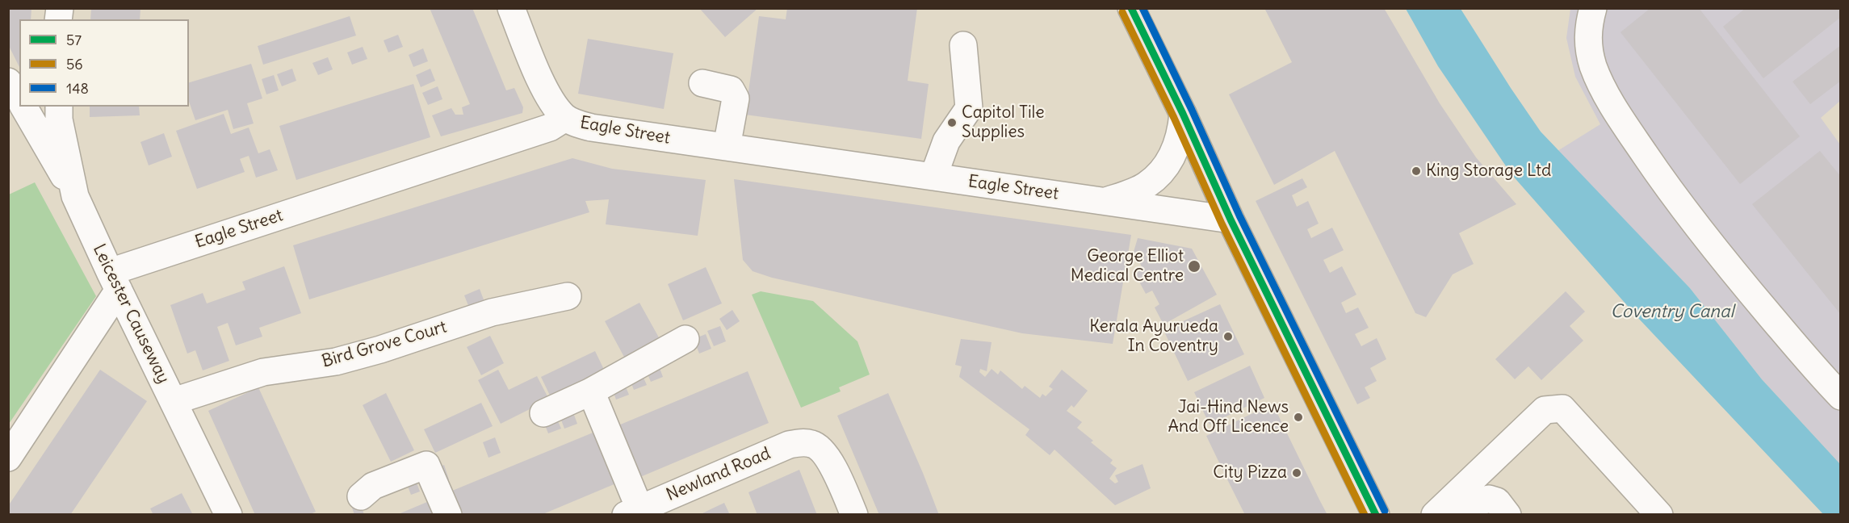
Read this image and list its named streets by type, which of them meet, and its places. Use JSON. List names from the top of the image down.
{
  "streets": {
    "street": [
      "Eagle Street",
      "Leicester Causeway",
      "Bird Grove Court",
      "Newland Road"
    ]
  },
  "crossings": [
    ["Eagle Street", "Leicester Causeway"],
    ["Leicester Causeway", "Bird Grove Court"]
  ],
  "water": ["Coventry Canal"],
  "places": [
    "Capitol Tile Supplies",
    "King Storage Ltd",
    "George Elliot Medical Centre",
    "Kerala Ayurueda In Coventry",
    "Jai-Hind News And Off Licence",
    "City Pizza"
  ],
  "lines": ["transit line 57", "transit line 148", "transit line 56"],
  "legend": ["57", "56", "148"]
}
